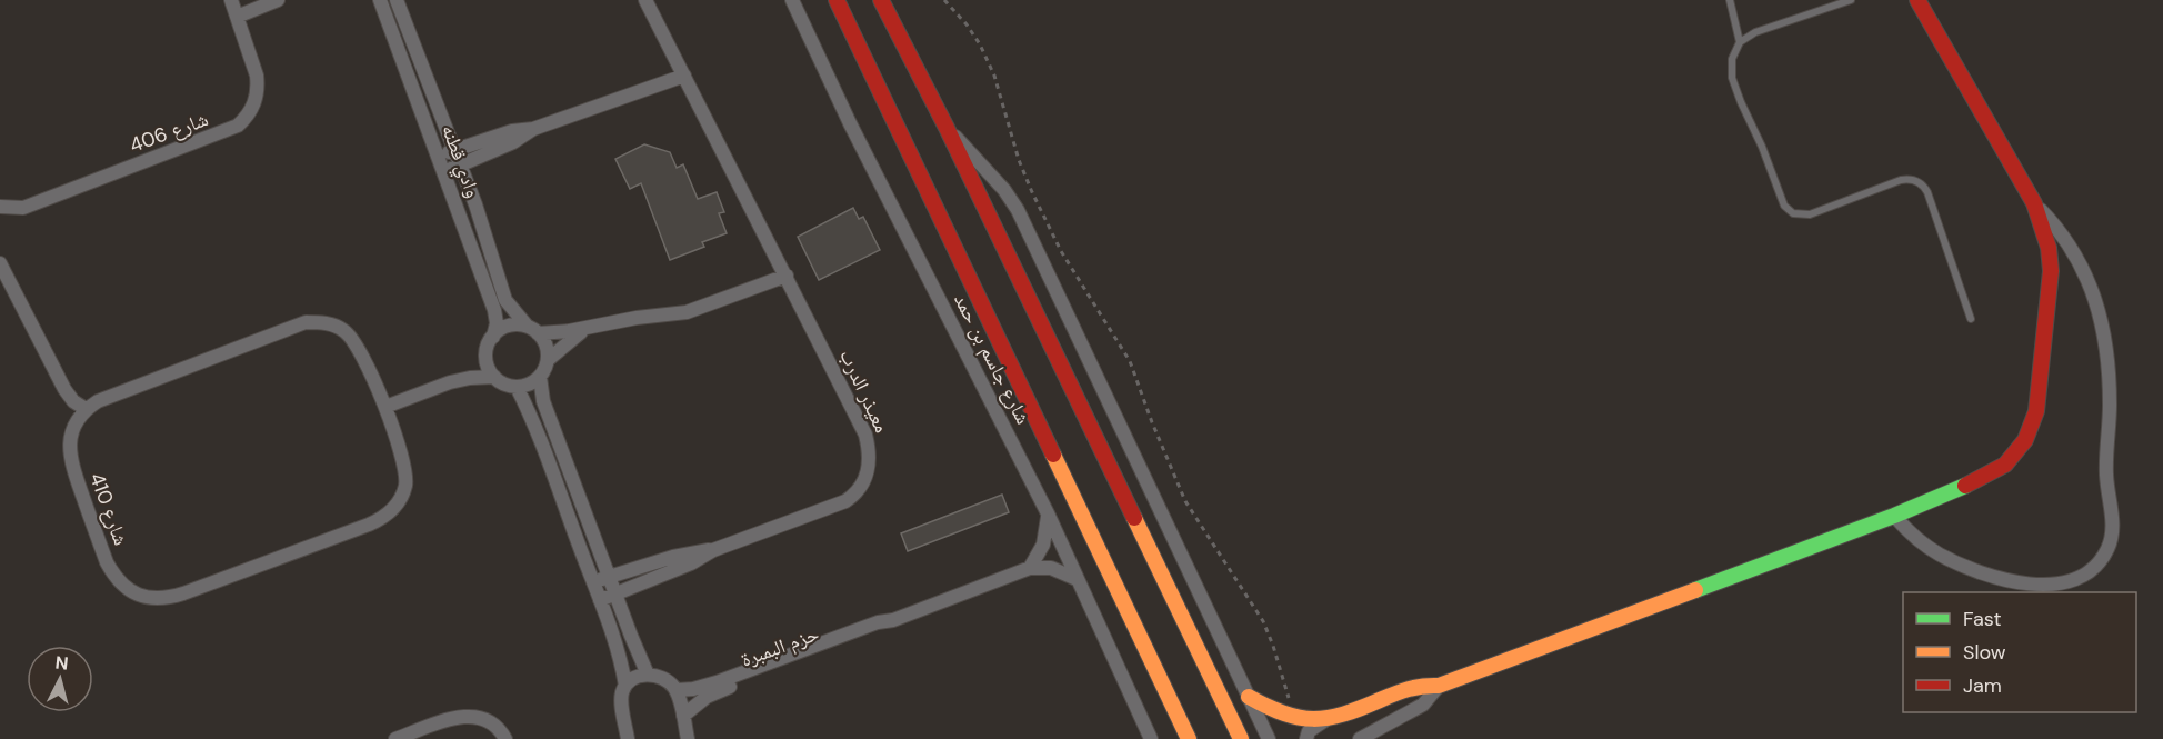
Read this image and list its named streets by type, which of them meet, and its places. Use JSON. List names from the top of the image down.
{
  "streets": {
    "main road": ["شارع جاسم بن حمد"],
    "street": [
      "شارع 406",
      "وادي قطنه",
      "معيذر الدرب",
      "شارع 410",
      "حزم البمبرة"
    ]
  },
  "legend": ["Fast", "Slow", "Jam"],
  "north": "top"
}
